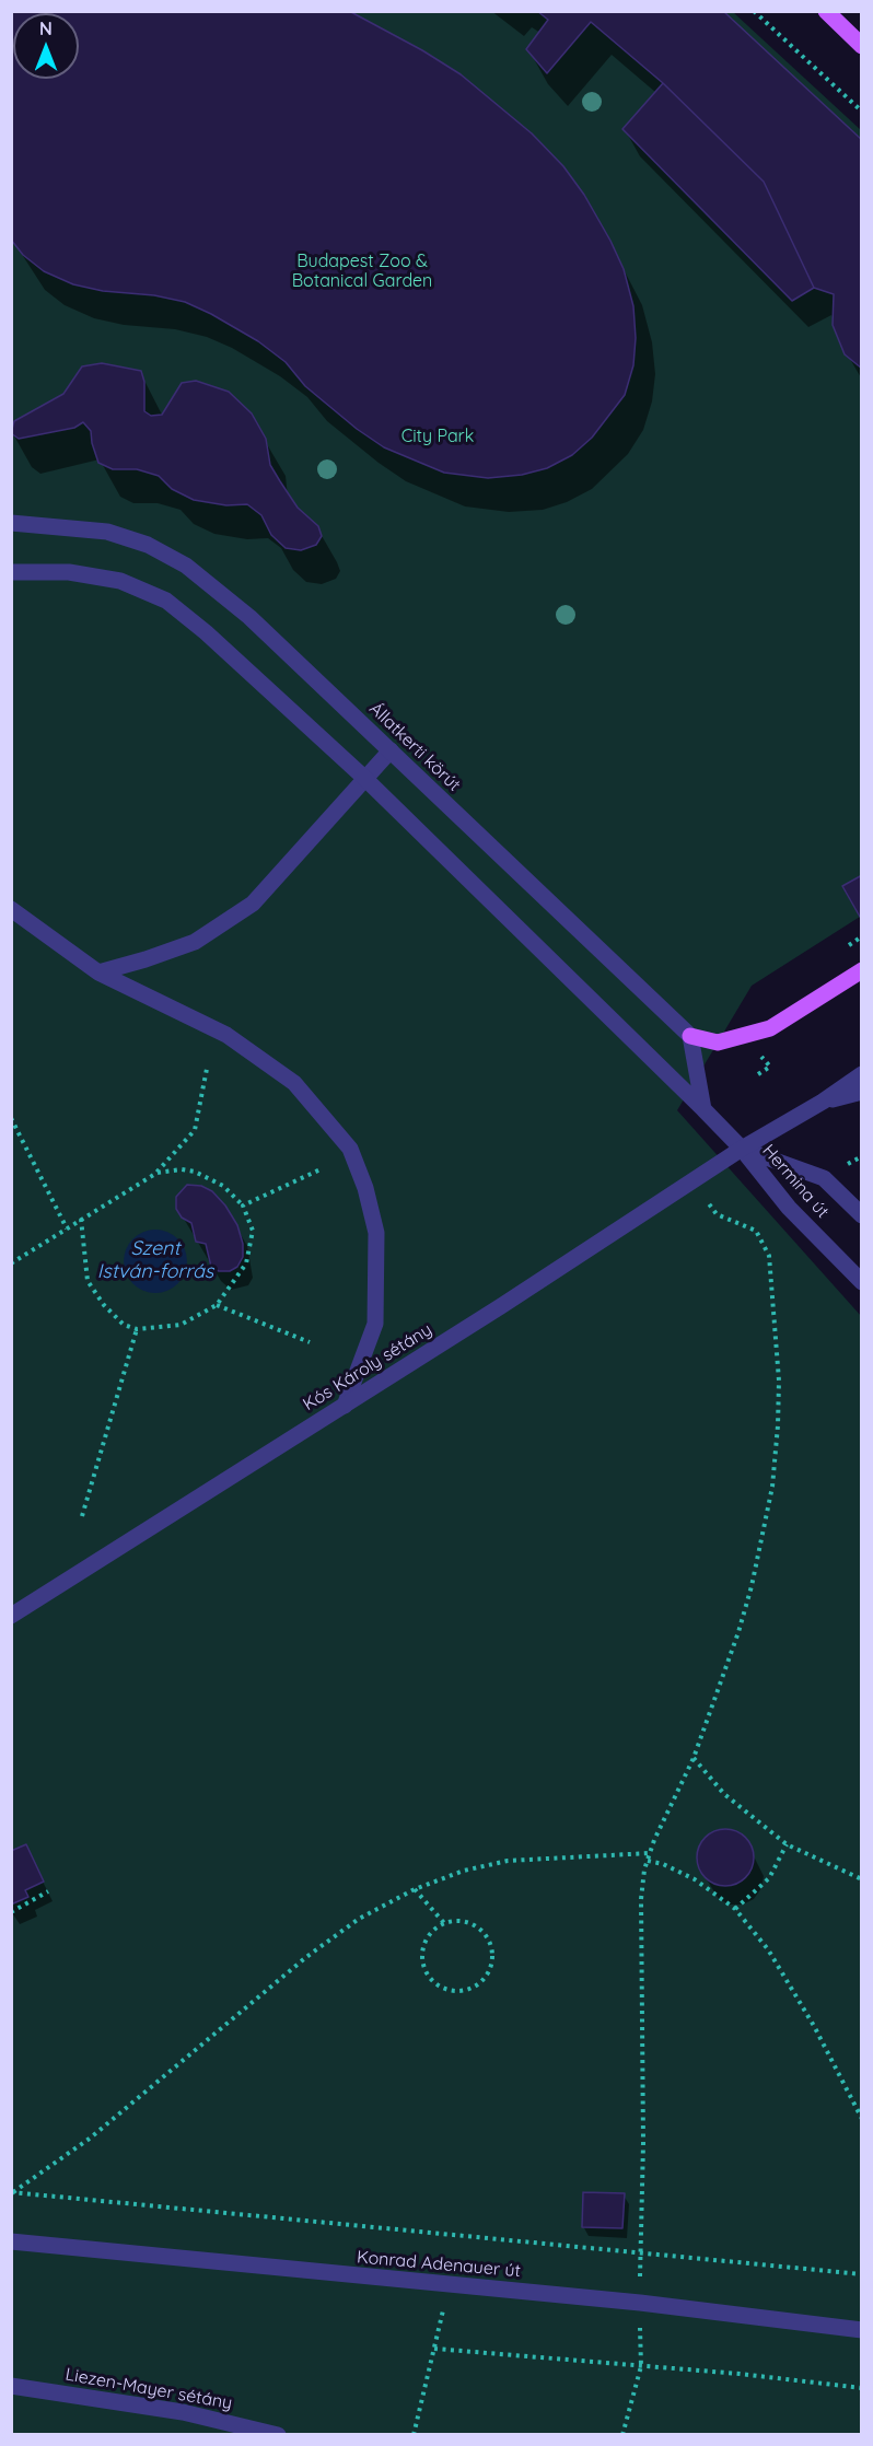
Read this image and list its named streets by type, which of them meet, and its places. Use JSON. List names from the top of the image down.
{
  "streets": {
    "street": [
      "Állatkerti körút",
      "Hermina út",
      "Kós Károly sétány",
      "Konrad Adenauer út",
      "Liezen-Mayer sétány"
    ]
  },
  "crossings": [
    ["Hermina út", "Kós Károly sétány"]
  ],
  "water": ["Szent István-forrás"],
  "parks": ["Budapest Zoo & Botanical Garden", "City Park"],
  "north": "top"
}
